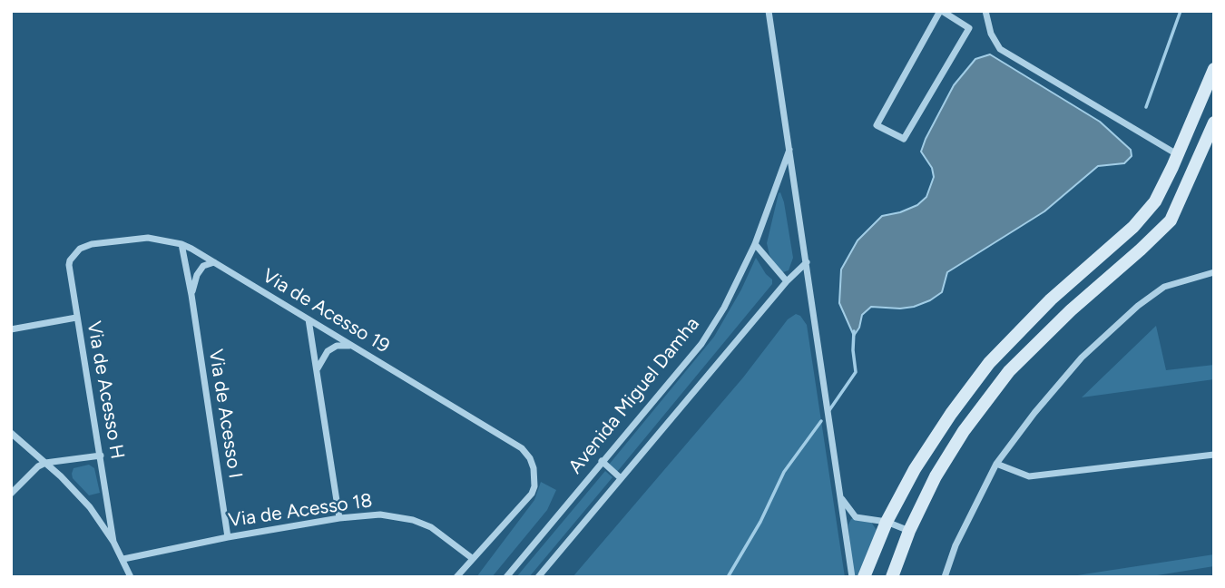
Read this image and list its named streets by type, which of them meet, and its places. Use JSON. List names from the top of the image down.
{
  "streets": {
    "street": [
      "Via de Acesso 19",
      "Via de Acesso H",
      "Avenida Miguel Damha",
      "Via de Acesso I",
      "Via de Acesso 18"
    ]
  },
  "crossings": [
    ["Via de Acesso 19", "Via de Acesso H"],
    ["Via de Acesso 19", "Via de Acesso I"],
    ["Via de Acesso 19", "Via de Acesso 18"],
    ["Via de Acesso I", "Via de Acesso 18"]
  ]
}
